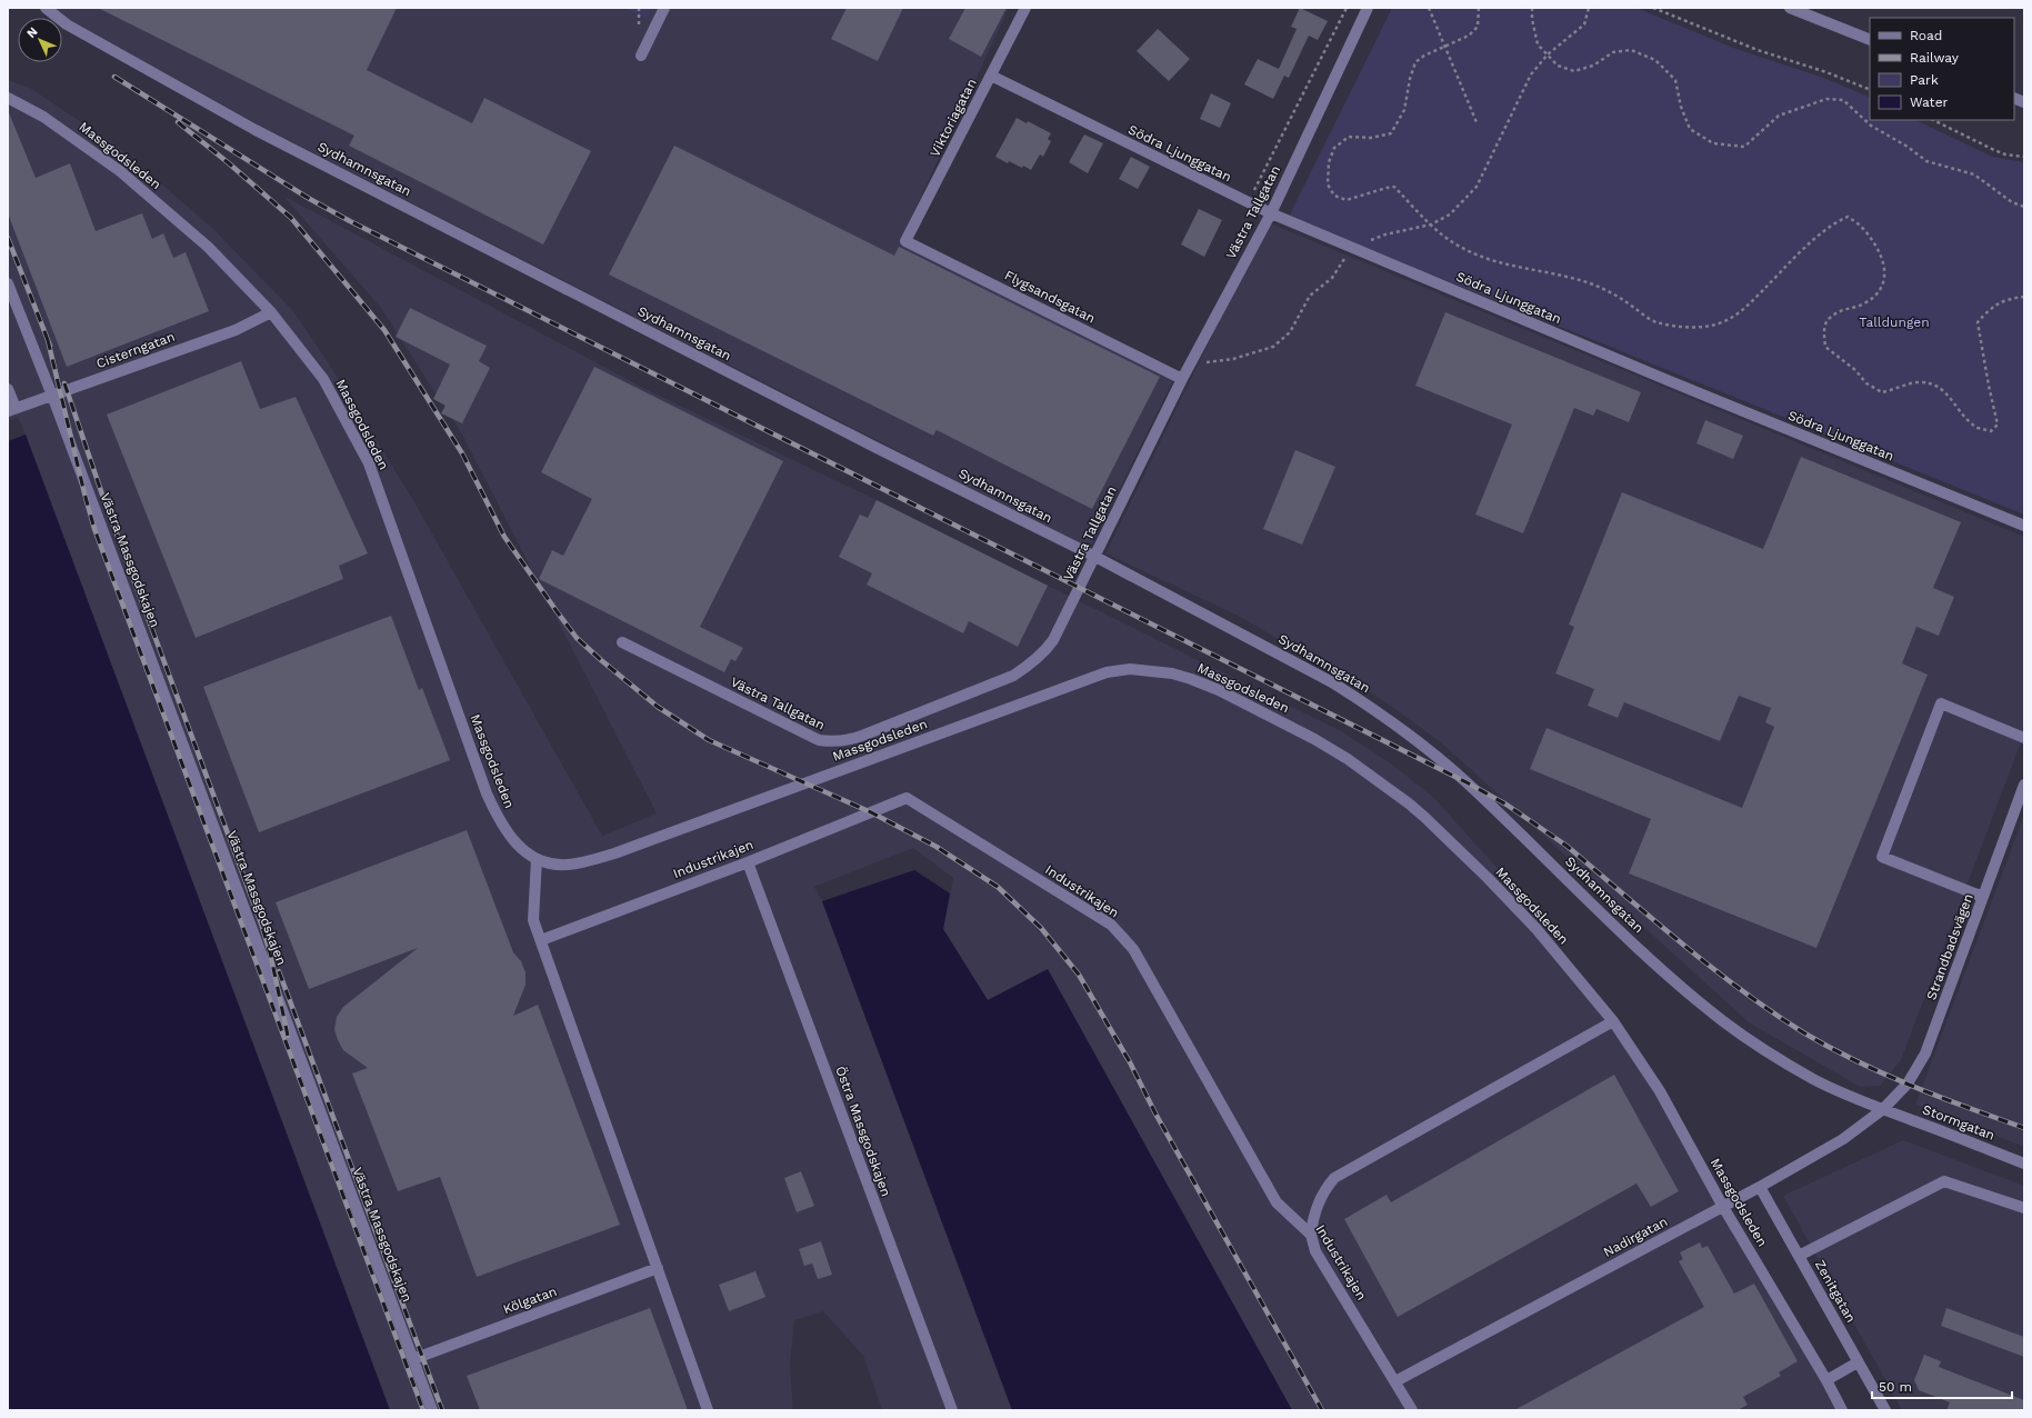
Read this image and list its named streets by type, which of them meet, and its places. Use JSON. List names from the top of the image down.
{
  "streets": {
    "street": [
      "Viktoriagatan",
      "Södra Ljunggatan",
      "Massgodsleden",
      "Sydhamnsgatan",
      "Västra Tallgatan",
      "Flygsandsgatan",
      "Cisterngatan",
      "Västra Massgodskajen",
      "Industrikajen",
      "Strandbadsvägen",
      "Stormgatan",
      "Östra Massgodskajen",
      "Nadirgatan",
      "Zenitgatan",
      "Kölgatan"
    ]
  },
  "crossings": [
    ["Viktoriagatan", "Södra Ljunggatan"],
    ["Viktoriagatan", "Flygsandsgatan"],
    ["Södra Ljunggatan", "Västra Tallgatan"],
    ["Massgodsleden", "Cisterngatan"],
    ["Massgodsleden", "Nadirgatan"],
    ["Sydhamnsgatan", "Västra Tallgatan"],
    ["Sydhamnsgatan", "Strandbadsvägen"],
    ["Sydhamnsgatan", "Stormgatan"],
    ["Sydhamnsgatan", "Nadirgatan"],
    ["Västra Tallgatan", "Flygsandsgatan"],
    ["Cisterngatan", "Västra Massgodskajen"],
    ["Västra Massgodskajen", "Kölgatan"],
    ["Industrikajen", "Östra Massgodskajen"],
    ["Industrikajen", "Nadirgatan"],
    ["Strandbadsvägen", "Stormgatan"],
    ["Strandbadsvägen", "Nadirgatan"],
    ["Stormgatan", "Nadirgatan"],
    ["Nadirgatan", "Zenitgatan"]
  ],
  "parks": ["Talldungen"],
  "legend": [
    "Road",
    "Railway",
    "Park",
    "Water"
  ],
  "scale_bar": "50 m",
  "north": "top left"
}
